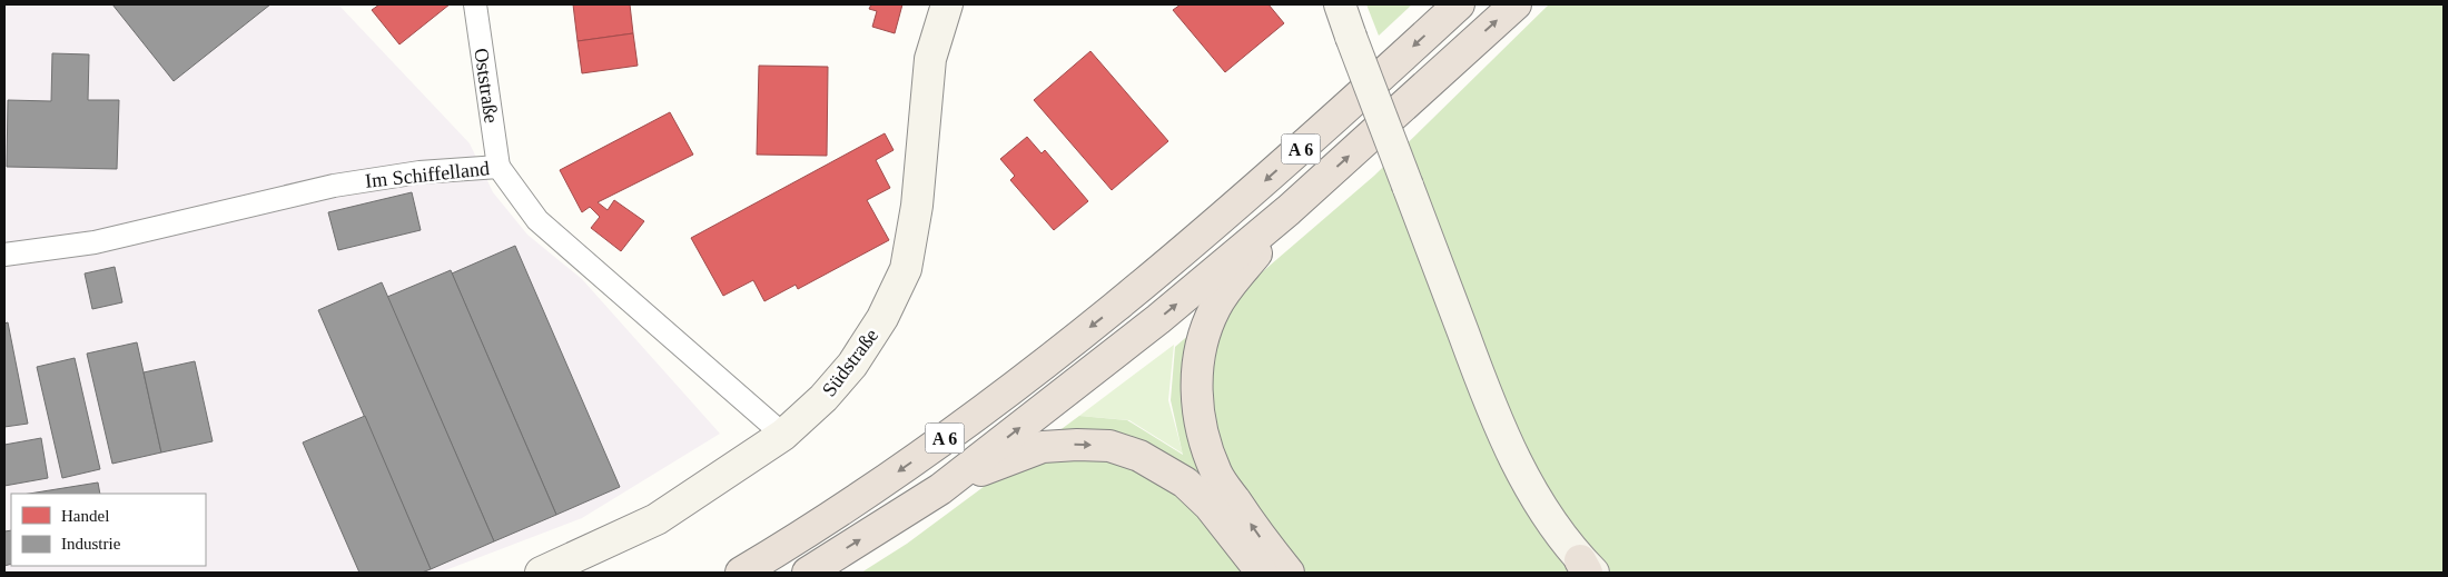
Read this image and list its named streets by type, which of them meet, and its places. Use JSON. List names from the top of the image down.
{
  "streets": {
    "highway": ["A 6"],
    "street": ["Oststraße", "Im Schiffelland", "Südstraße"]
  },
  "crossings": [
    ["Oststraße", "Im Schiffelland"],
    ["Im Schiffelland", "Südstraße"]
  ],
  "legend": ["Handel", "Industrie"]
}
